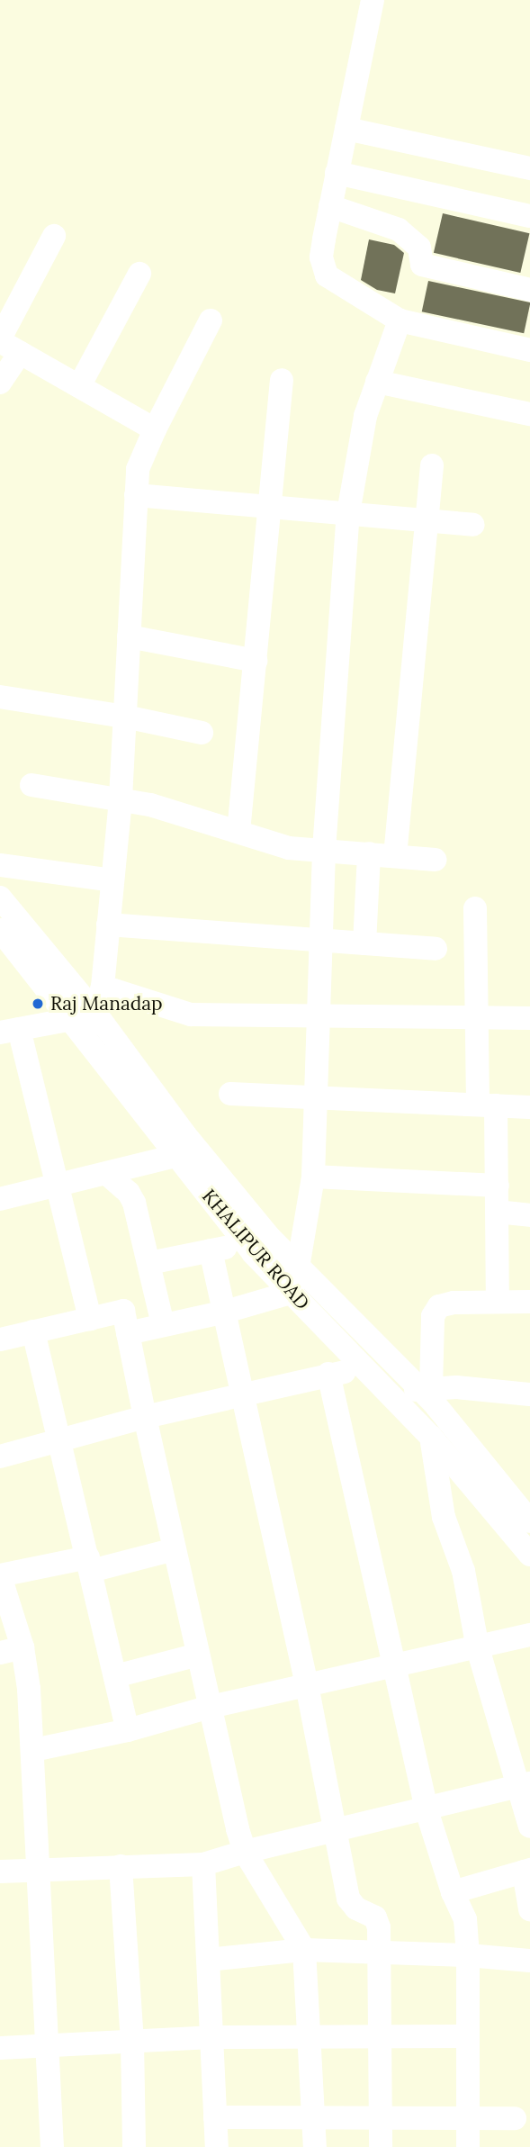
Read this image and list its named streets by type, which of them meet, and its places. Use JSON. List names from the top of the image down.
{
  "streets": {
    "street": ["KHALIPUR ROAD"]
  },
  "places": ["Raj Manadap"]
}
